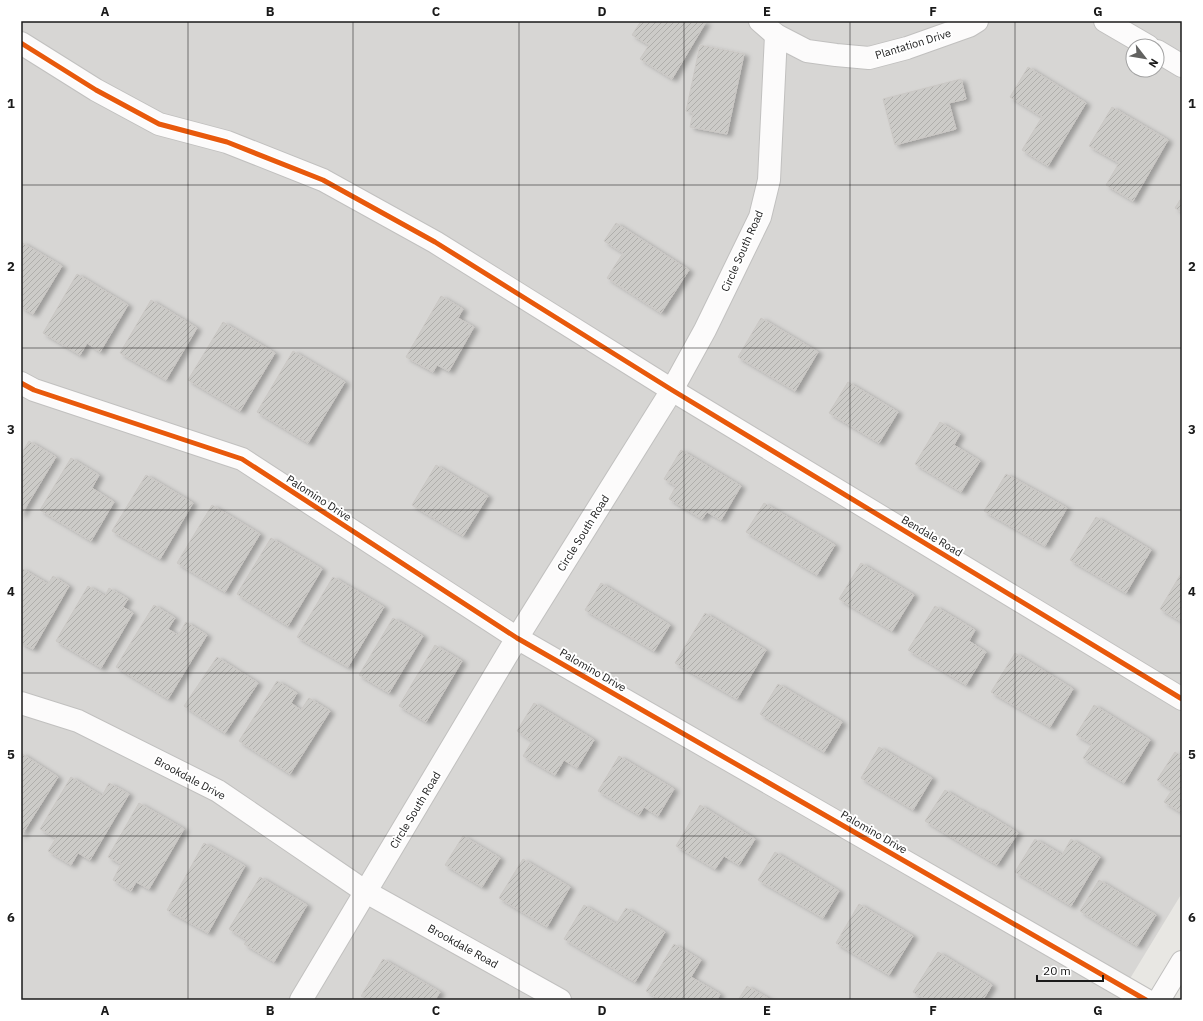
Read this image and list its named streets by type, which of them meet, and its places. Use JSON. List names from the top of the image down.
{
  "streets": {
    "street": [
      "Plantation Drive",
      "Circle South Road",
      "Palomino Drive",
      "Bendale Road",
      "Brookdale Drive",
      "Brookdale Road"
    ]
  },
  "crossings": [
    ["Plantation Drive", "Circle South Road"],
    ["Circle South Road", "Palomino Drive"],
    ["Circle South Road", "Bendale Road"],
    ["Circle South Road", "Brookdale Drive"],
    ["Circle South Road", "Brookdale Road"],
    ["Brookdale Drive", "Brookdale Road"]
  ],
  "scale_bar": "20 m",
  "north": "bottom right",
  "grid": {
    "columns": [
      "A",
      "B",
      "C",
      "D",
      "E",
      "F",
      "G"
    ],
    "rows": [
      "1",
      "2",
      "3",
      "4",
      "5",
      "6"
    ]
  }
}
